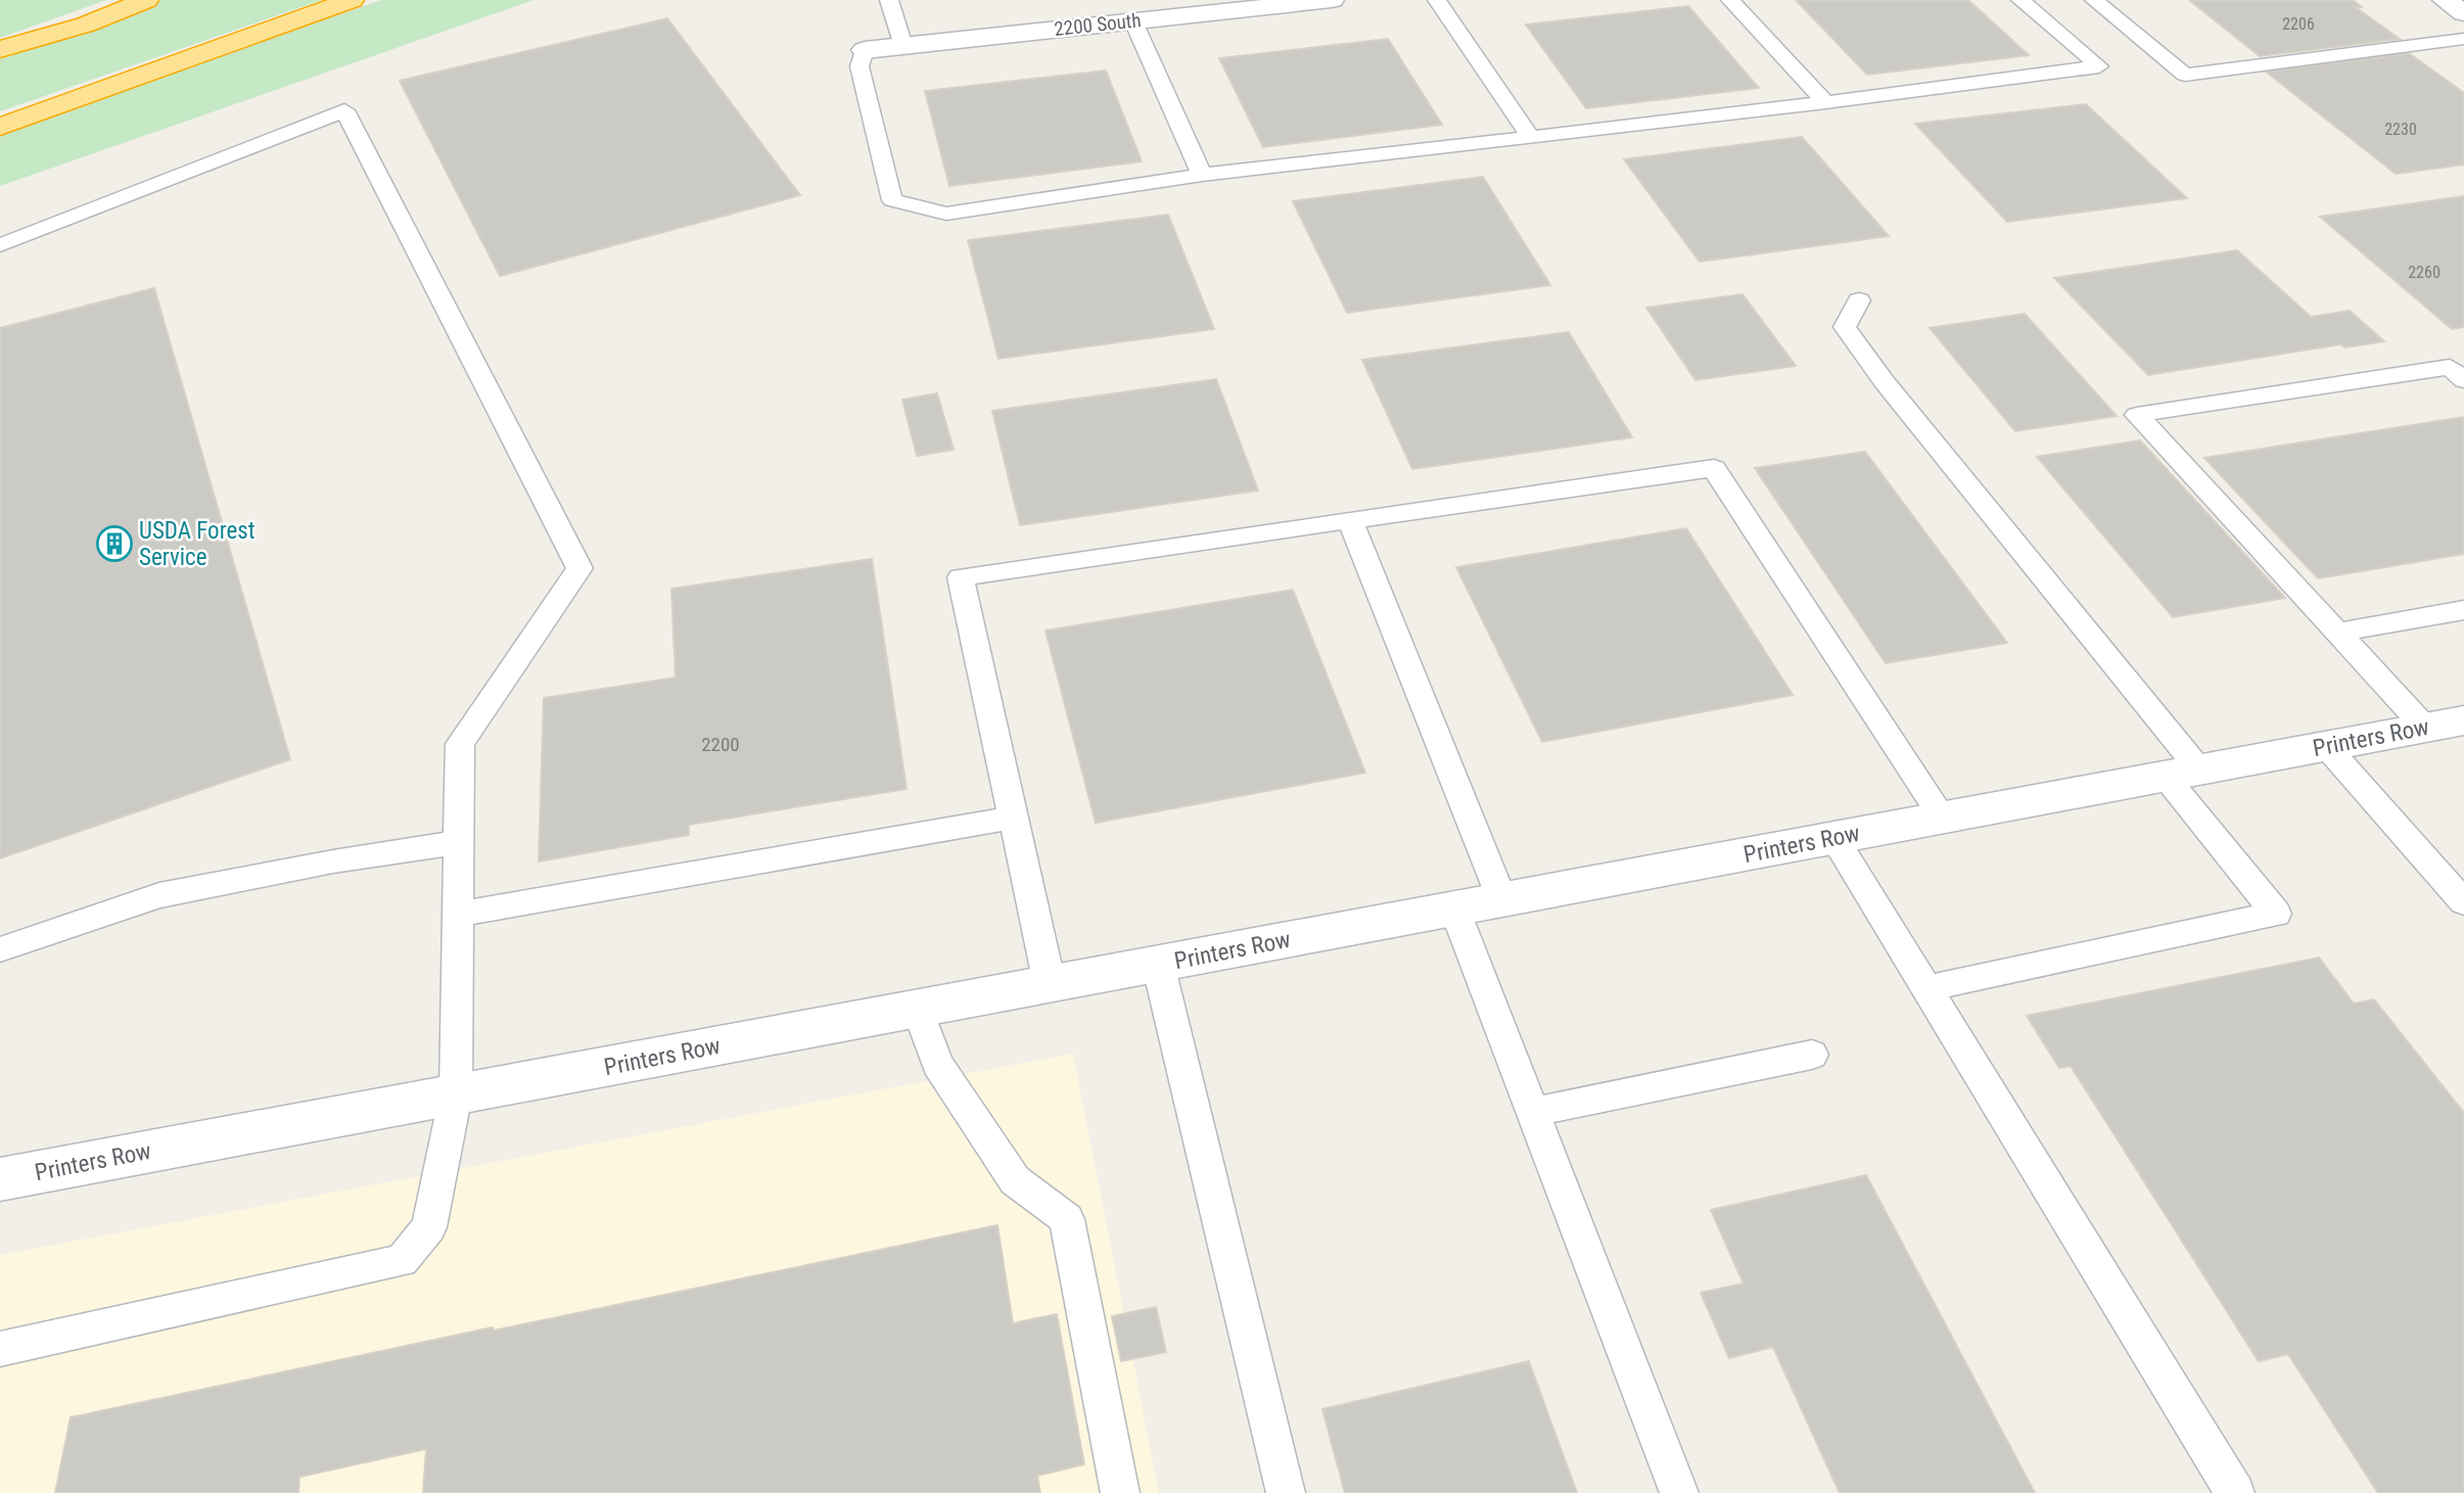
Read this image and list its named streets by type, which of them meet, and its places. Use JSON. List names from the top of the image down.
{
  "streets": {
    "street": ["2200 South", "Printers Row"]
  },
  "places": {
    "building": ["USDA Forest Service"]
  },
  "house_numbers": [
    "2206",
    "2230",
    "2260",
    "2200"
  ]
}
